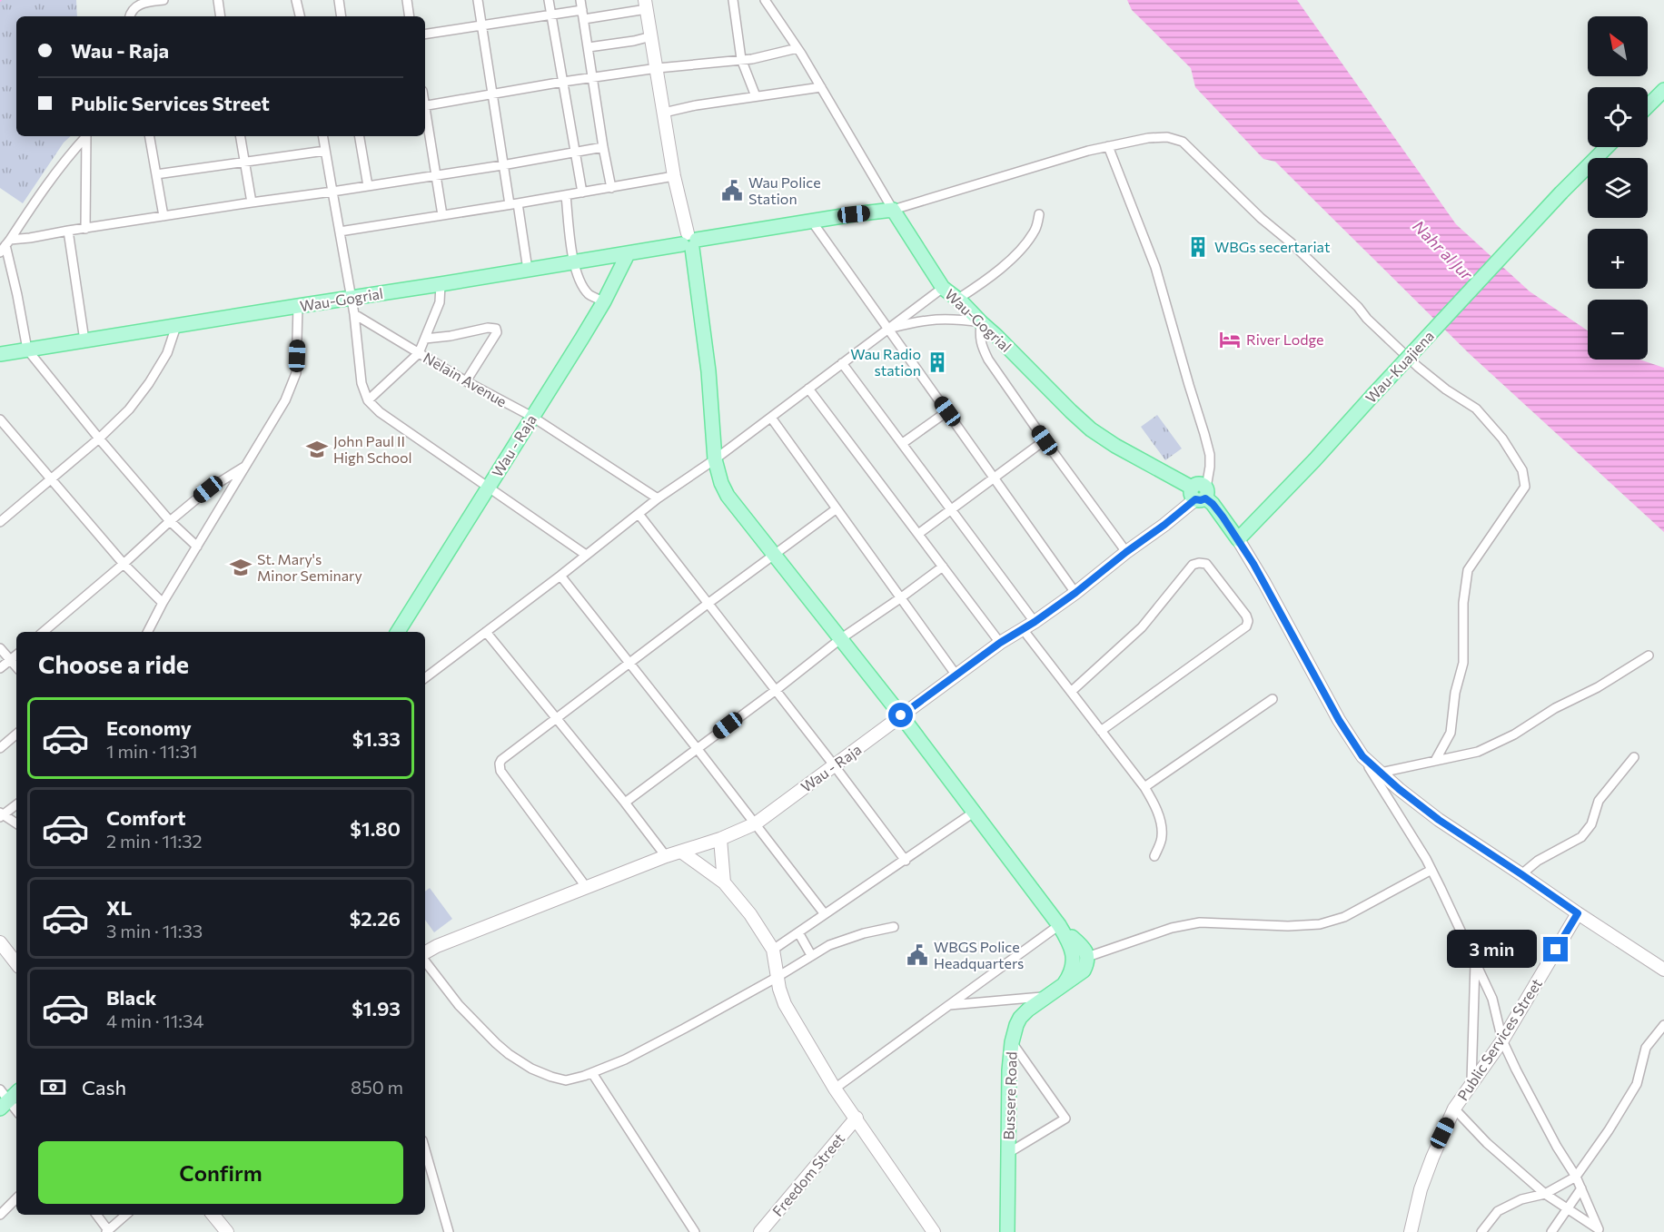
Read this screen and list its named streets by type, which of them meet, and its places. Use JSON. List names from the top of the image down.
{
  "streets": {
    "main road": [
      "Wau-Gogrial",
      "Wau-Kuajiena",
      "Wau - Raja",
      "Bussere Road"
    ],
    "street": ["Nelain Avenue", "Public Services Street", "Freedom Street"]
  },
  "crossings": [
    ["Wau-Gogrial", "Wau-Kuajiena"],
    ["Wau-Gogrial", "Wau - Raja"],
    ["Nelain Avenue", "Wau - Raja"]
  ],
  "water": ["Nahr al Jur"],
  "places": {
    "public building": ["Wau Police Station", "WBGS Police Headquarters"],
    "building": ["WBGs secertariat", "Wau Radio station"],
    "hotel": ["River Lodge"],
    "school or university": ["John Paul II High School", "St. Mary's Minor Seminary"]
  },
  "north": "top left",
  "page": {
    "map_buttons": ["+", "−"],
    "banner": ["Wau - Raja", "Public Services Street"],
    "heading": "Choose a ride",
    "list": [
      {
        "name": "Economy",
        "note": "1 min · 11:31",
        "value": "$1.33"
      },
      {
        "name": "Comfort",
        "note": "2 min · 11:32",
        "value": "$1.80"
      },
      {
        "name": "XL",
        "note": "3 min · 11:33",
        "value": "$2.26"
      },
      {
        "name": "Black",
        "note": "4 min · 11:34",
        "value": "$1.93"
      }
    ],
    "bubble": "3 min",
    "pay": ["Cash", "850 m"],
    "buttons": "Confirm"
  }
}
